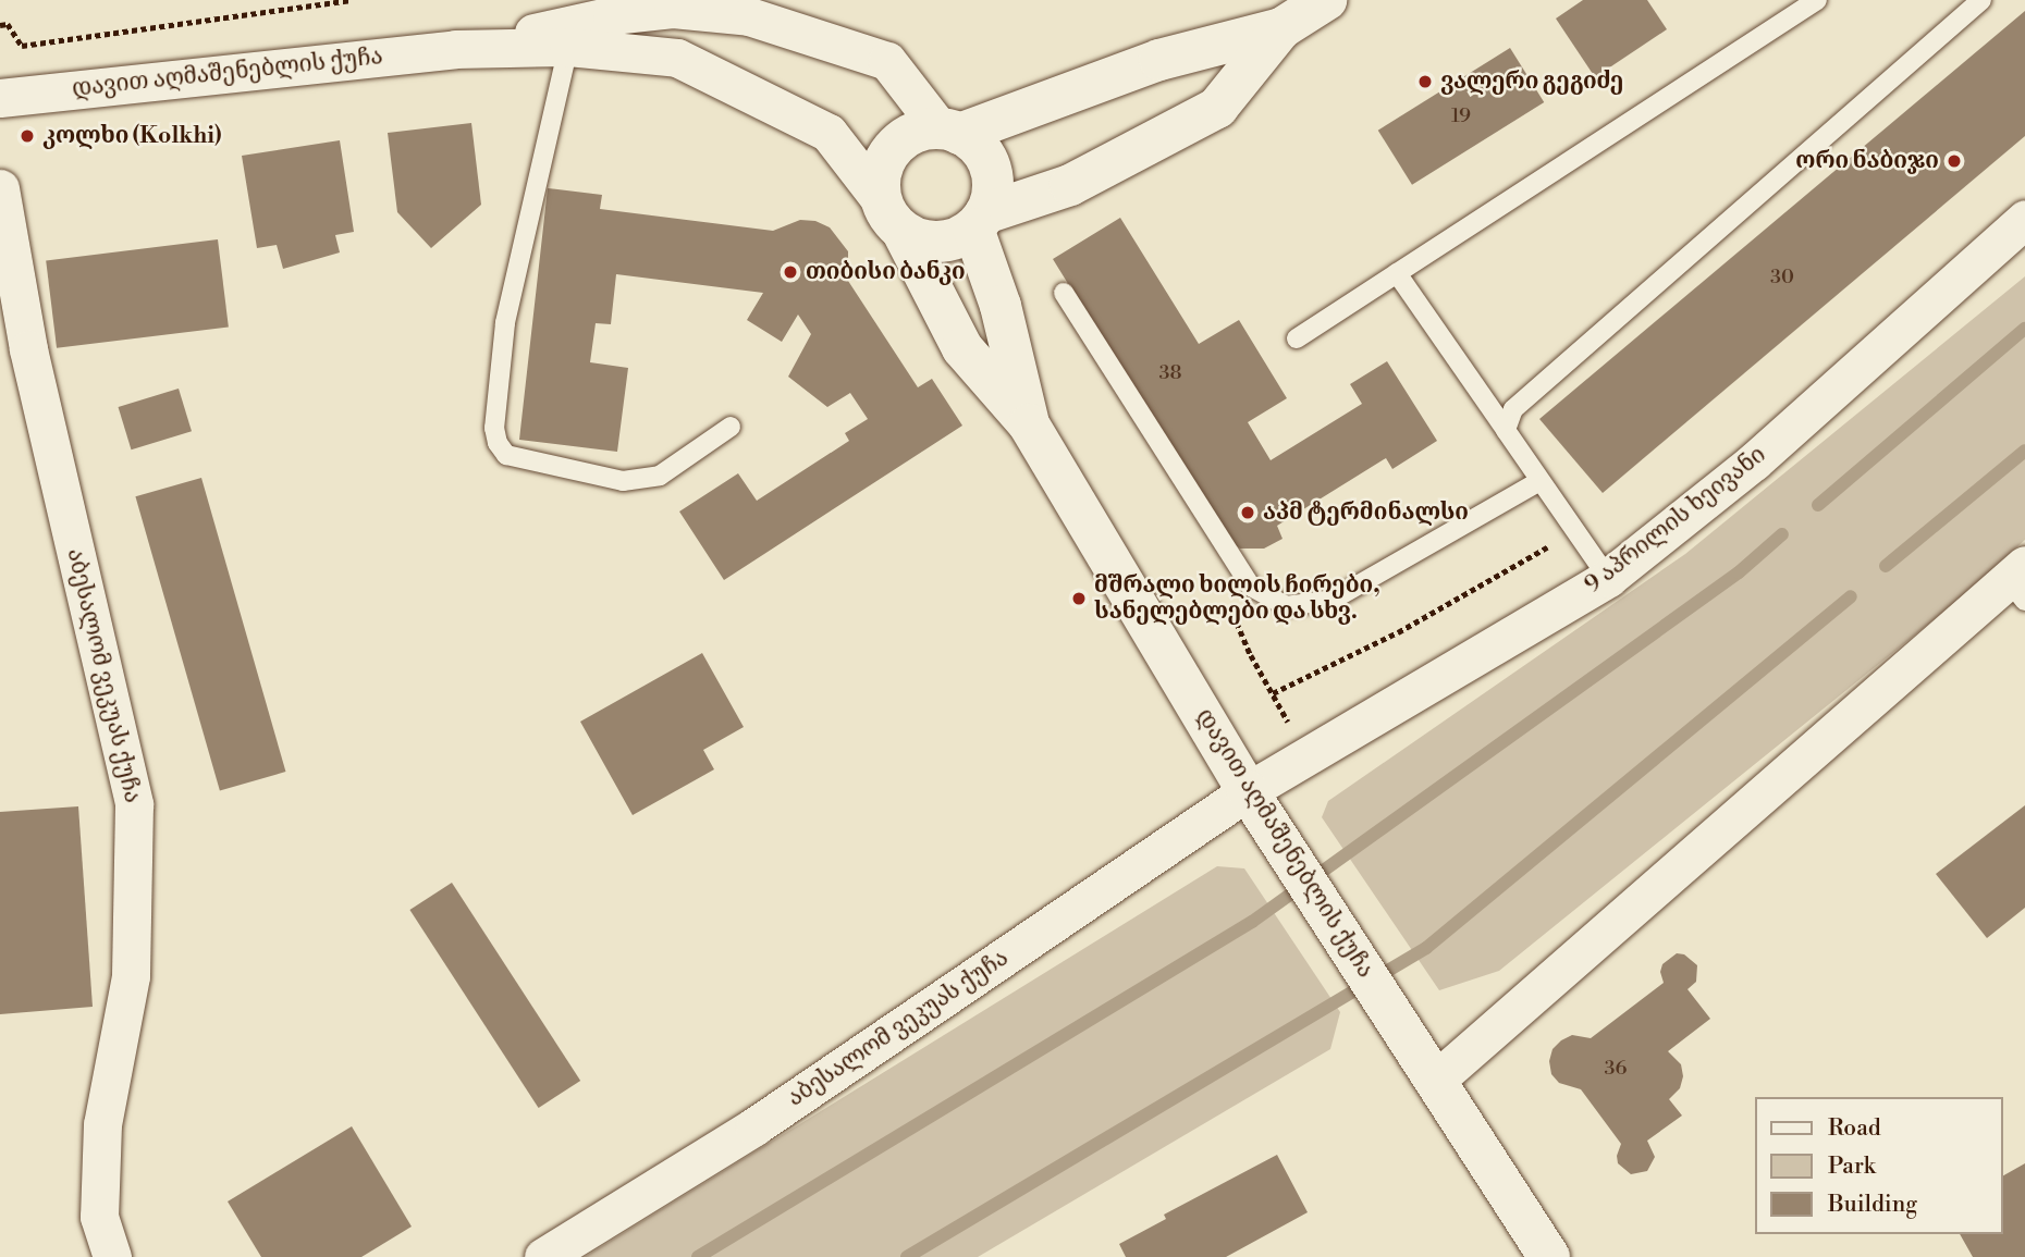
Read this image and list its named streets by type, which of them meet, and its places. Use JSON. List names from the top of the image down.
{
  "streets": {
    "street": ["დავით აღმაშენებლის ქუჩა", "9 აპრილის ხეივანი", "აბესალომ ვეკუას ქუჩა"]
  },
  "crossings": [
    ["დავით აღმაშენებლის ქუჩა", "9 აპრილის ხეივანი"],
    ["დავით აღმაშენებლის ქუჩა", "აბესალომ ვეკუას ქუჩა"],
    ["9 აპრილის ხეივანი", "აბესალომ ვეკუას ქუჩა"]
  ],
  "places": [
    "ვალერი გეგიძე",
    "კოლხი (Kolkhi)",
    "ორი ნაბიჯი",
    "თიბისი ბანკი",
    "აპმ ტერმინალსი",
    "მშრალი ხილის ჩირები, სანელებლები და სხვ."
  ],
  "house_numbers": [
    "19",
    "30",
    "38",
    "36"
  ],
  "legend": ["Road", "Park", "Building"]
}
